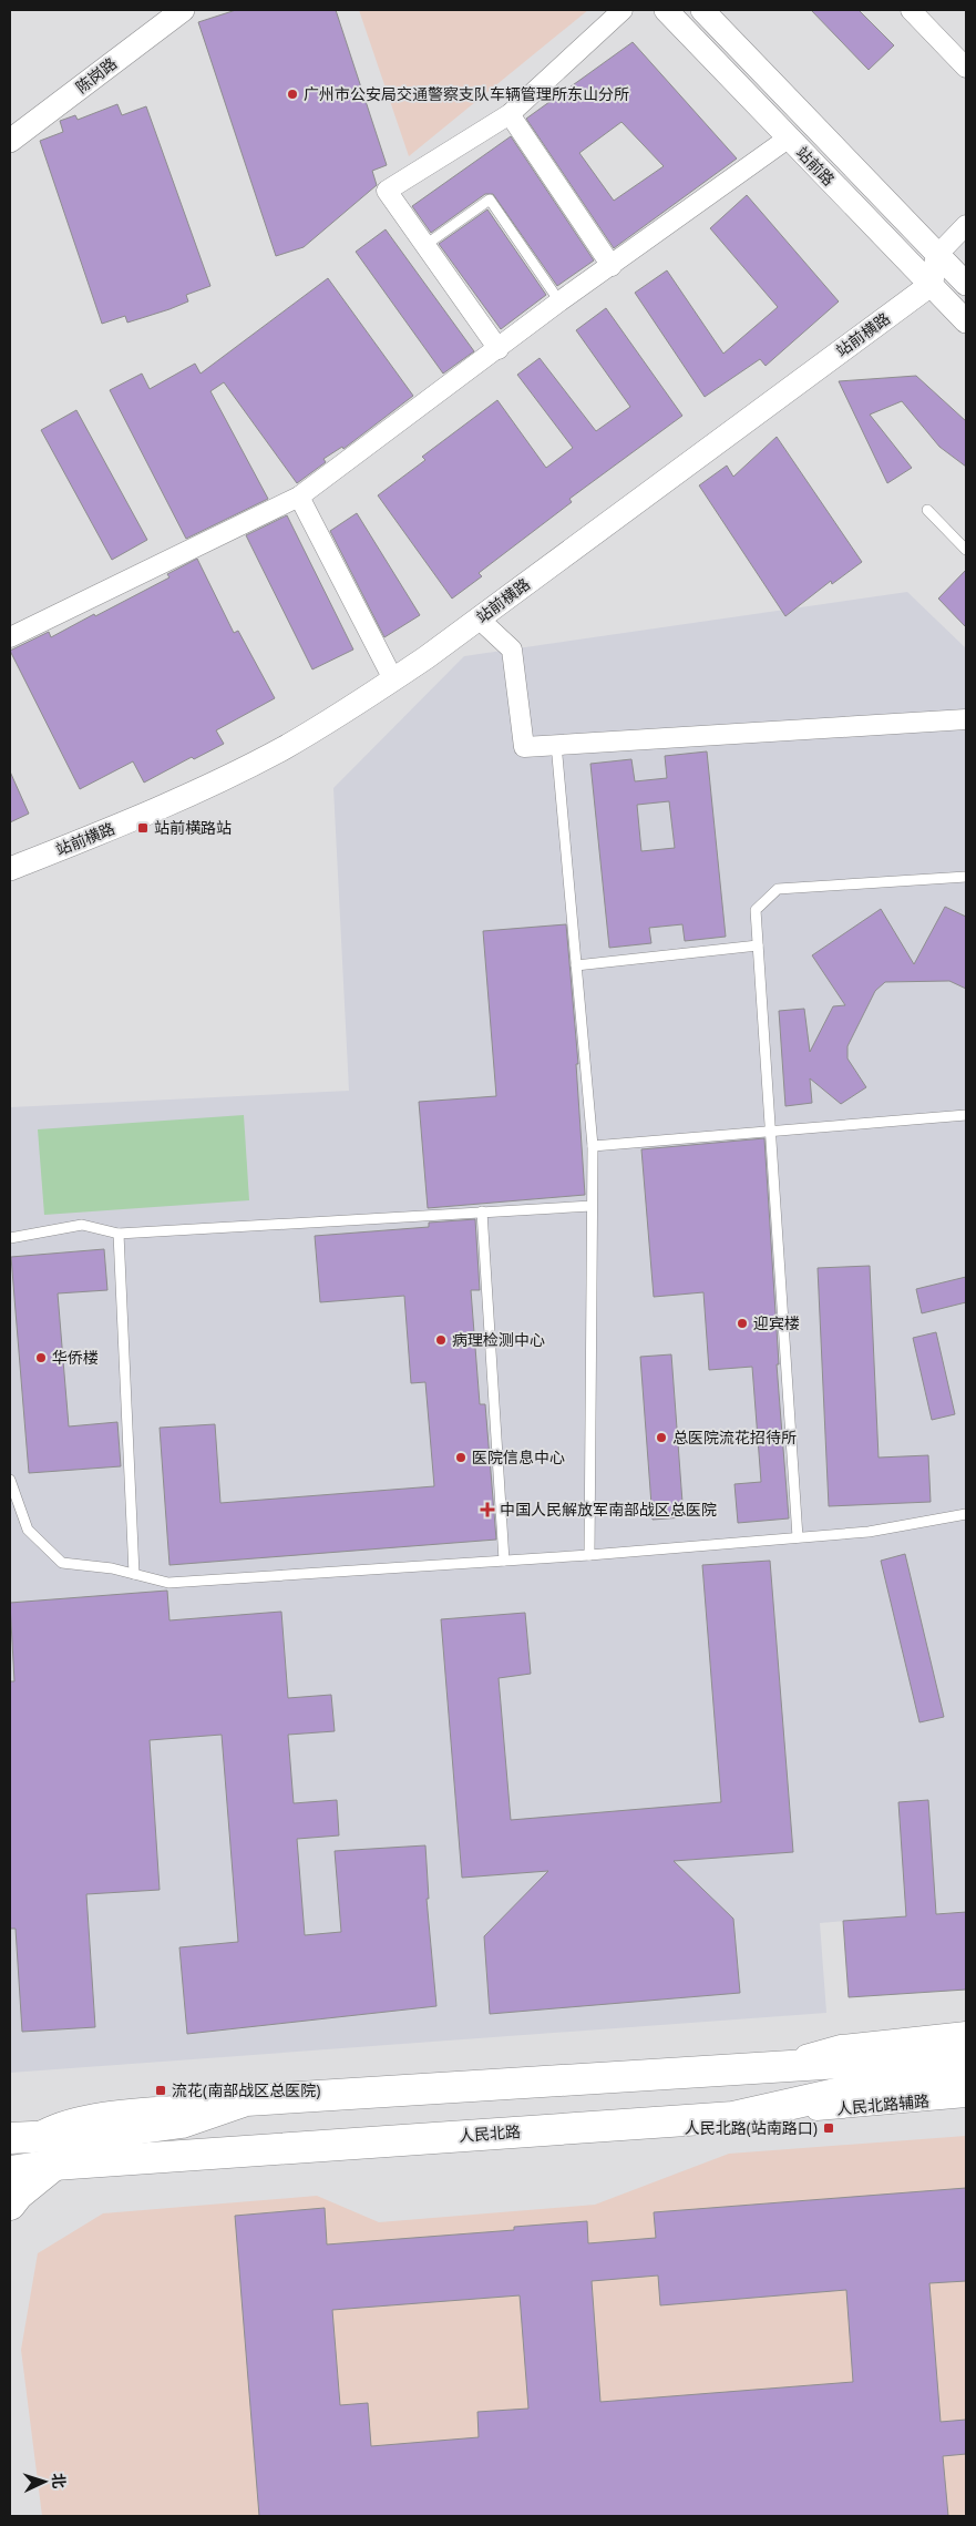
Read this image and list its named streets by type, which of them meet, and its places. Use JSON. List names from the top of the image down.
{
  "streets": {
    "main road": ["人民北路"],
    "street": [
      "陈岗路",
      "站前路",
      "站前横路",
      "人民北路辅路"
    ]
  },
  "crossings": [
    ["站前路", "站前横路"],
    ["人民北路辅路", "人民北路"]
  ],
  "places": {
    "other": [
      "广州市公安局交通警察支队车辆管理所东山分所",
      "迎宾楼",
      "病理检测中心",
      "华侨楼",
      "总医院流花招待所",
      "医院信息中心"
    ],
    "transit": ["站前横路站", "流花(南部战区总医院)", "人民北路(站南路口)"],
    "health": ["中国人民解放军南部战区总医院"]
  },
  "north": "right"
}
